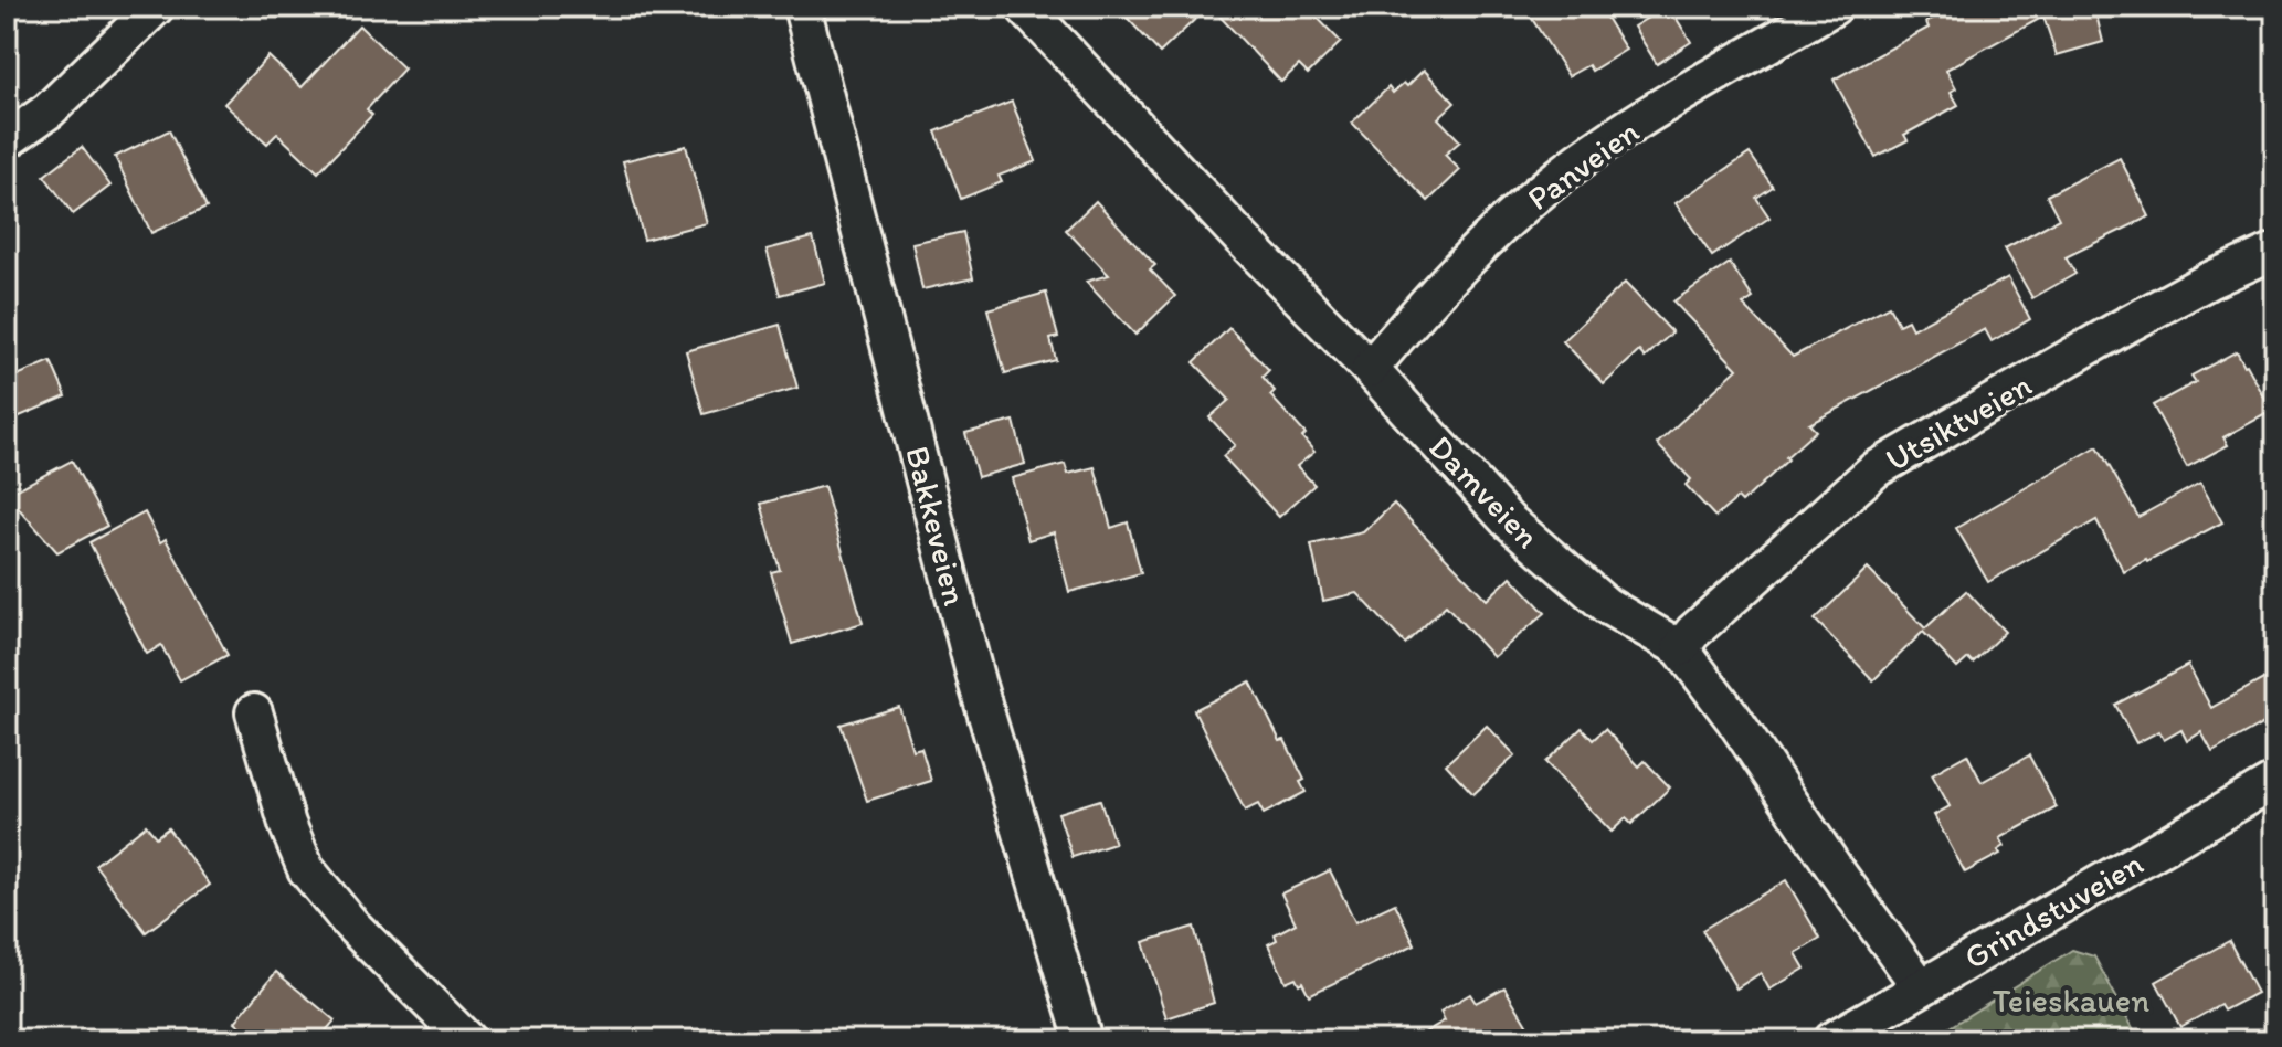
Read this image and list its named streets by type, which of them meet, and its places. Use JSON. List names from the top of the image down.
{
  "streets": {
    "street": [
      "Panveien",
      "Utsiktveien",
      "Damveien",
      "Bakkeveien",
      "Grindstuveien"
    ]
  },
  "crossings": [
    ["Panveien", "Damveien"],
    ["Utsiktveien", "Damveien"],
    ["Damveien", "Grindstuveien"]
  ],
  "parks": ["Teieskauen"]
}
